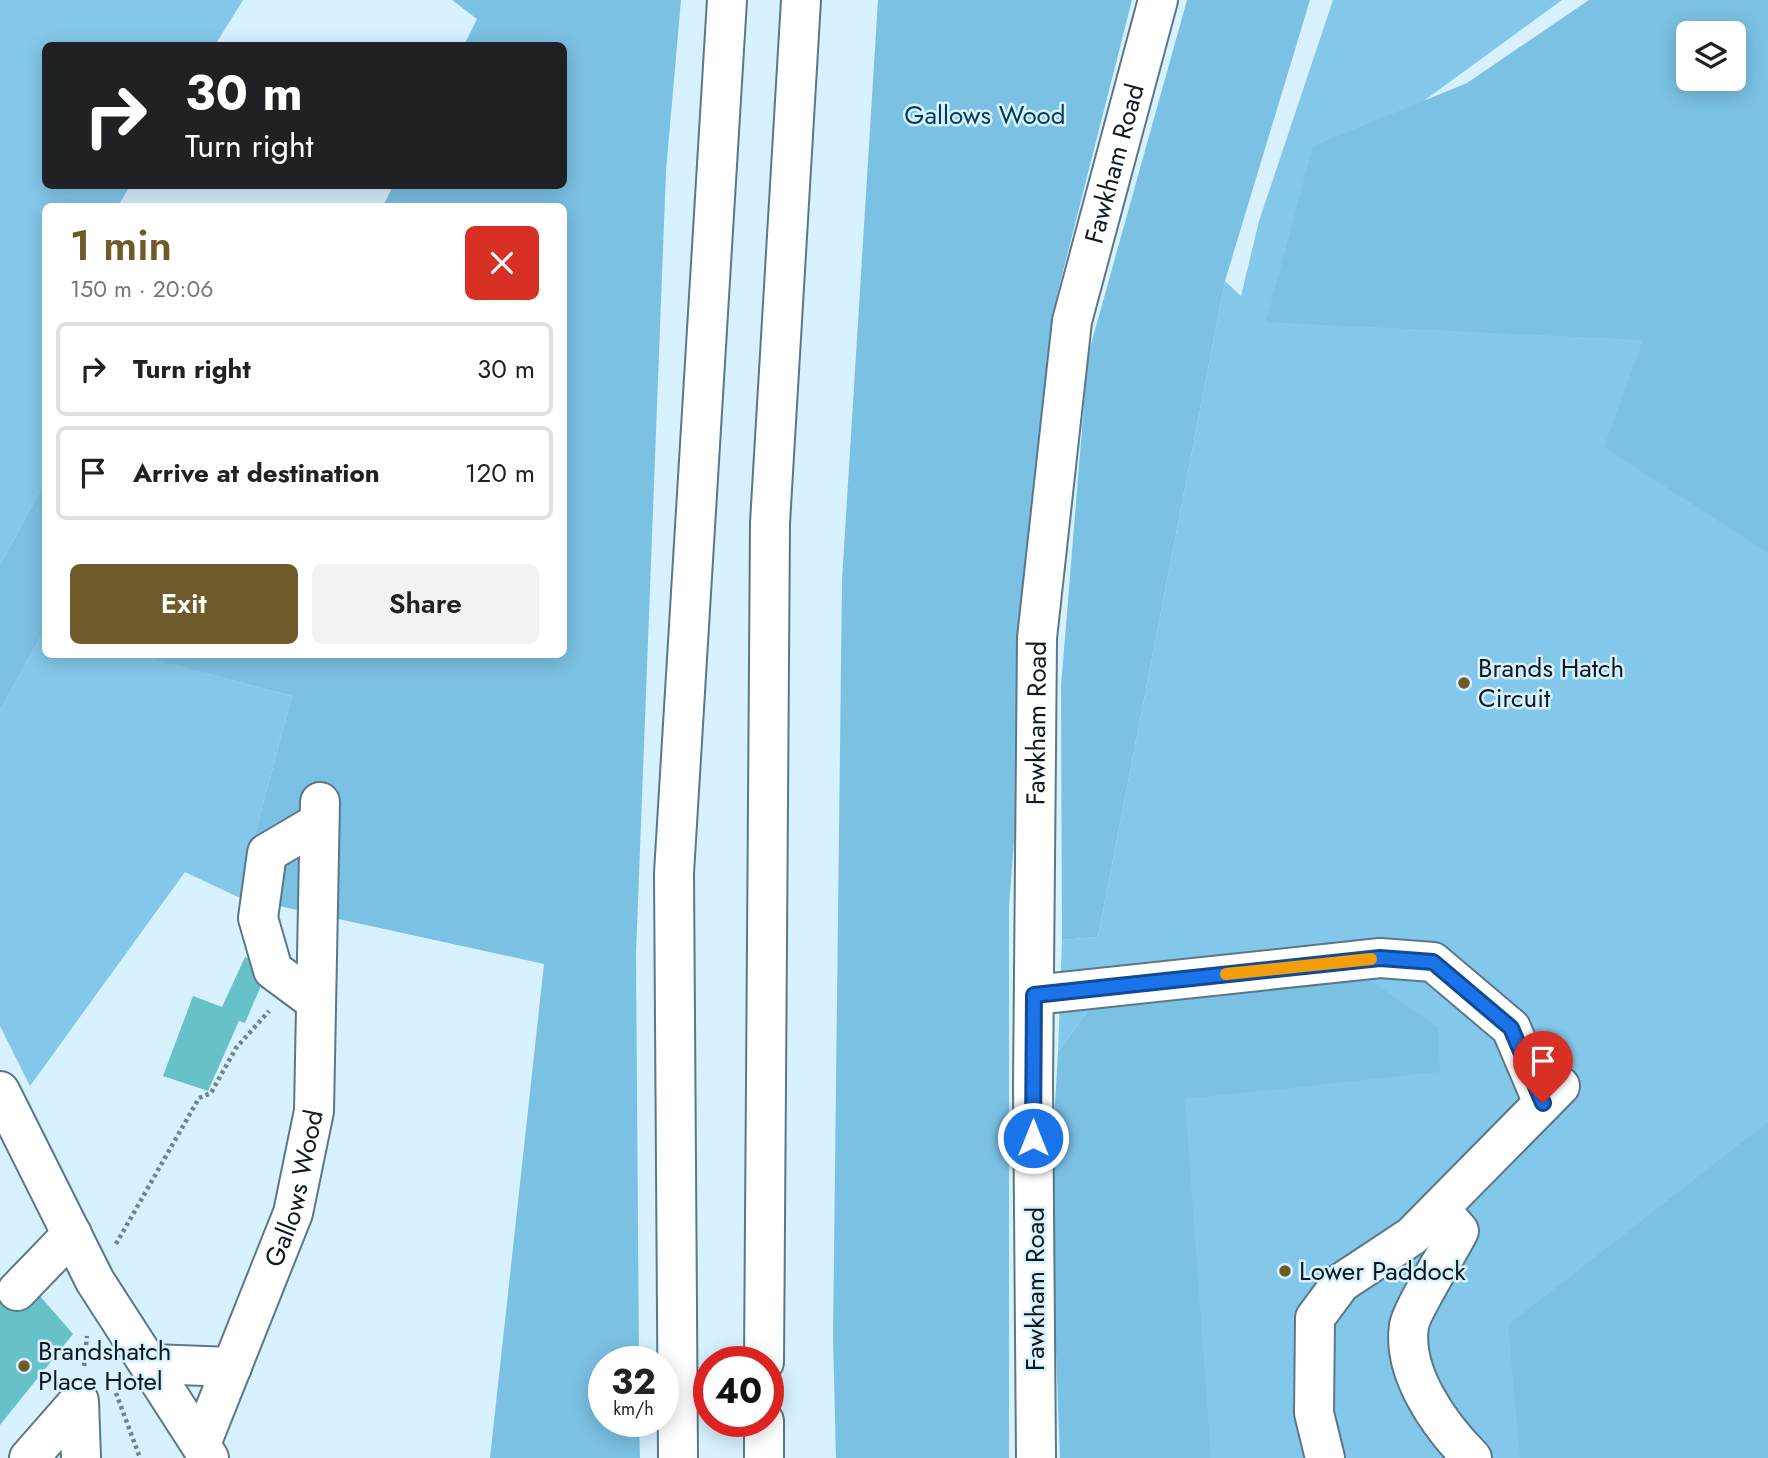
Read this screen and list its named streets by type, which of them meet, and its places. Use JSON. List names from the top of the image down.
{
  "streets": {
    "main road": ["Fawkham Road", "Gallows Wood"]
  },
  "parks": ["Gallows Wood"],
  "places": ["Brands Hatch Circuit", "Lower Paddock", "Brandshatch Place Hotel"],
  "page": {
    "turn": ["30 m", "Turn right"],
    "heading": ["1 min", "150 m · 20:06"],
    "list": [
      {
        "name": "Turn right",
        "value": "30 m"
      },
      {
        "name": "Arrive at destination",
        "value": "120 m"
      }
    ],
    "buttons": ["Exit", "Share"],
    "speed": "32 km/h",
    "limit": "40"
  }
}
